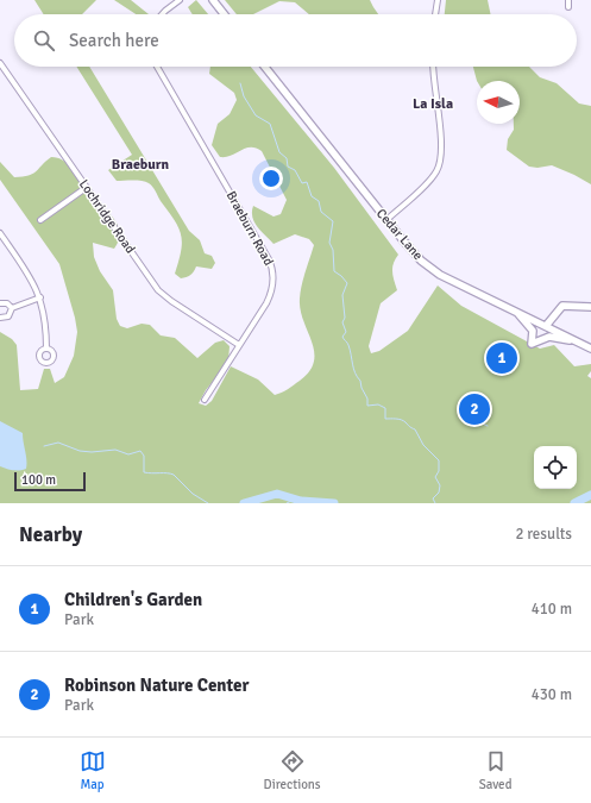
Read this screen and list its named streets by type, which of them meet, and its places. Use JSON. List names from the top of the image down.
{
  "streets": {
    "main road": ["Cedar Lane"],
    "street": ["Lochridge Road", "Braeburn Road"]
  },
  "crossings": [
    ["Lochridge Road", "Braeburn Road"]
  ],
  "districts": ["La Isla", "Braeburn"],
  "scale_bar": "100 m",
  "north": "left",
  "page": {
    "search": "Search here",
    "pins": ["1", "2"],
    "scale": "100 m",
    "heading": ["Nearby", "2 results"],
    "list": [
      {
        "mark": "1",
        "name": "Children's Garden",
        "note": "Park",
        "value": "410 m"
      },
      {
        "mark": "2",
        "name": "Robinson Nature Center",
        "note": "Park",
        "value": "430 m"
      }
    ],
    "nav": ["Map", "Directions", "Saved"]
  }
}
